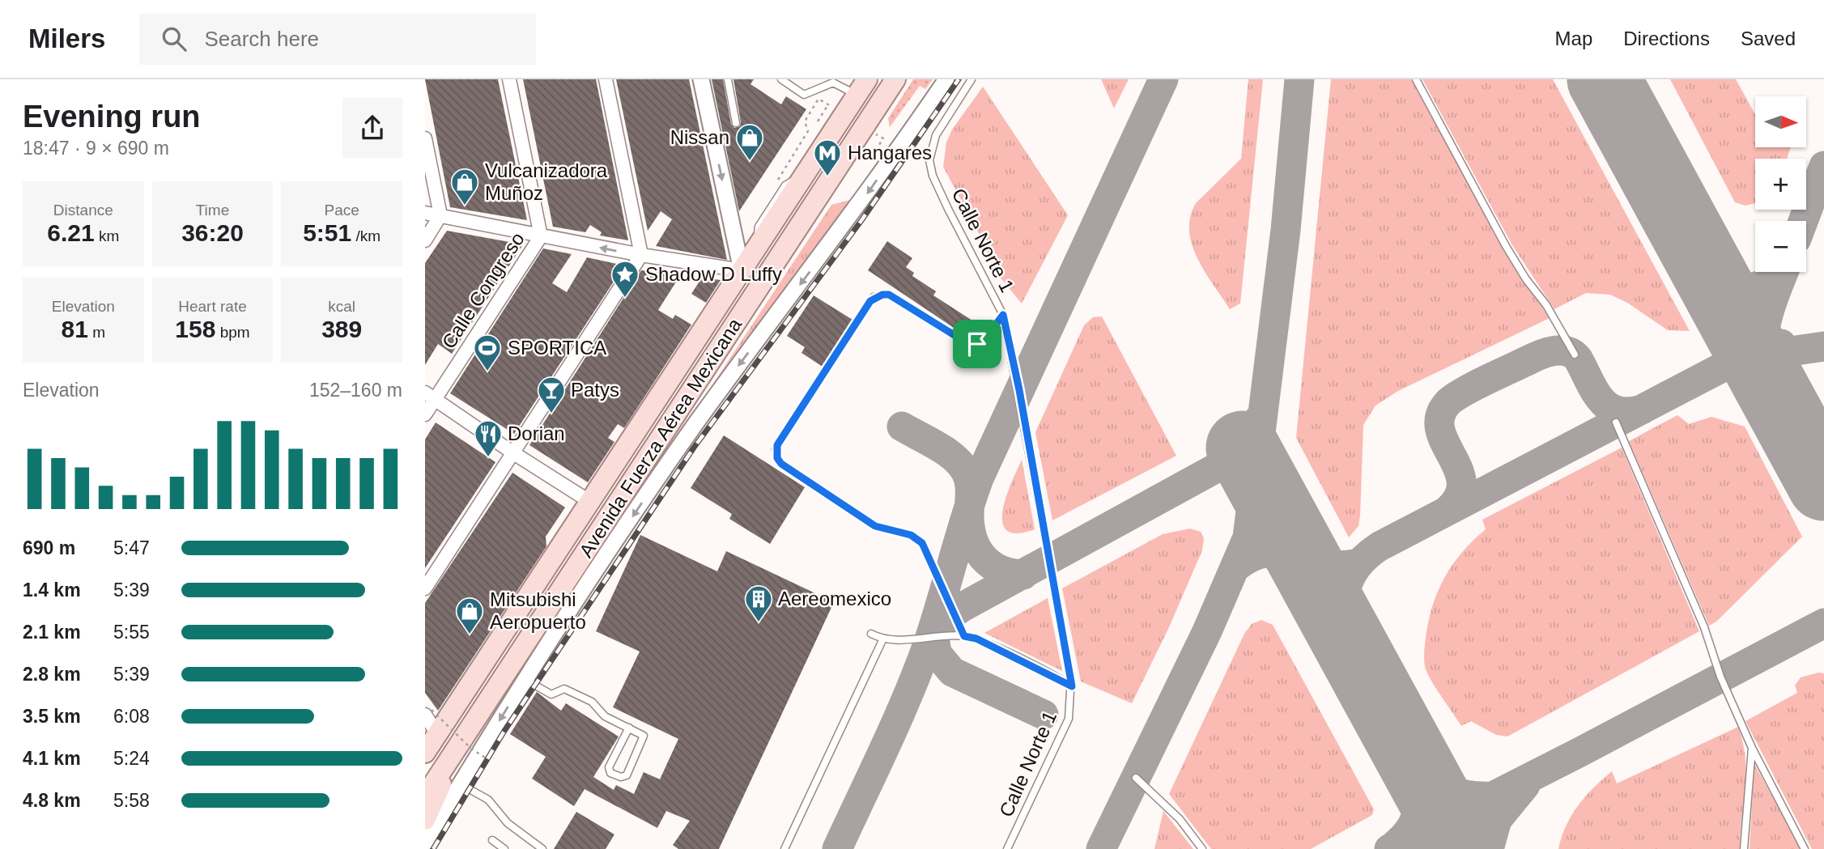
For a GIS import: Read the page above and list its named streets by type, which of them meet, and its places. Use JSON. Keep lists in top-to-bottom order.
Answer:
{
  "streets": {
    "main road": ["Avenida Fuerza Aérea Mexicana"],
    "street": ["Calle Congreso"],
    "lane": ["Calle Norte 1"]
  },
  "places": {
    "shop": ["Nissan", "Vulcanizadora Muñoz", "Mitsubishi Aeropuerto"],
    "metro station": ["Hangares"],
    "place": ["Shadow D Luffy"],
    "sports": ["SPORTICA"],
    "bar": ["Patys"],
    "restaurant": ["Dorian"],
    "building": ["Aereomexico"]
  },
  "north": "right",
  "page": {
    "header": "Milers",
    "search": "Search here",
    "nav": ["Map", "Directions", "Saved"],
    "heading": ["Evening run", "18:47 · 9 × 690 m"],
    "map_buttons": ["+", "−"],
    "stats": [
      ["Distance", "6.21 km"],
      ["Time", "36:20"],
      ["Pace", "5:51 /km"],
      ["Elevation", "81 m"],
      ["Heart rate", "158 bpm"],
      ["kcal", "389"]
    ],
    "chart": ["Elevation", "152–160 m"],
    "list": [
      {
        "name": "690 m",
        "note": "5:47"
      },
      {
        "name": "1.4 km",
        "note": "5:39"
      },
      {
        "name": "2.1 km",
        "note": "5:55"
      },
      {
        "name": "2.8 km",
        "note": "5:39"
      },
      {
        "name": "3.5 km",
        "note": "6:08"
      },
      {
        "name": "4.1 km",
        "note": "5:24"
      },
      {
        "name": "4.8 km",
        "note": "5:58"
      }
    ]
  }
}
